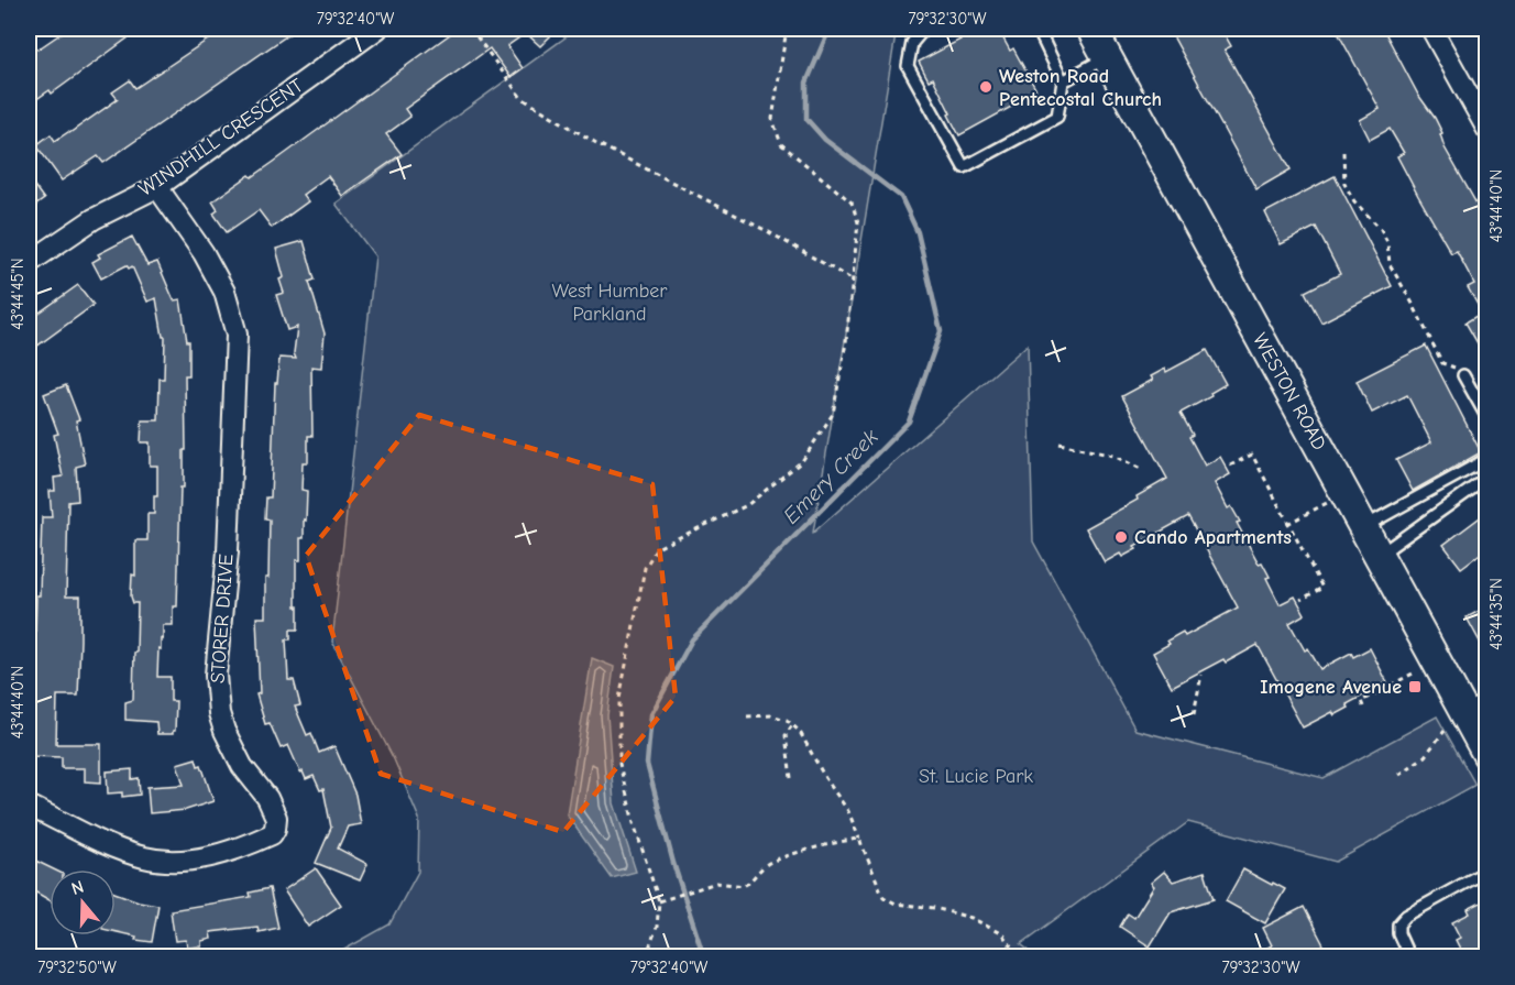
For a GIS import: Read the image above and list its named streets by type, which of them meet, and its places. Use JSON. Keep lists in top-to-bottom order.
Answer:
{
  "streets": {
    "main road": ["WESTON ROAD"],
    "street": ["WINDHILL CRESCENT", "STORER DRIVE"]
  },
  "crossings": [
    ["WINDHILL CRESCENT", "STORER DRIVE"]
  ],
  "water": ["Emery Creek"],
  "parks": ["West Humber Parkland", "St. Lucie Park"],
  "places": {
    "other": ["Weston Road Pentecostal Church", "Cando Apartments"],
    "transit": ["Imogene Avenue"]
  },
  "north": "top",
  "coordinates": [
    "79°32'40\"W",
    "79°32'30\"W",
    "43°44'40\"N",
    "43°44'45\"N",
    "43°44'35\"N",
    "79°32'50\"W"
  ]
}
